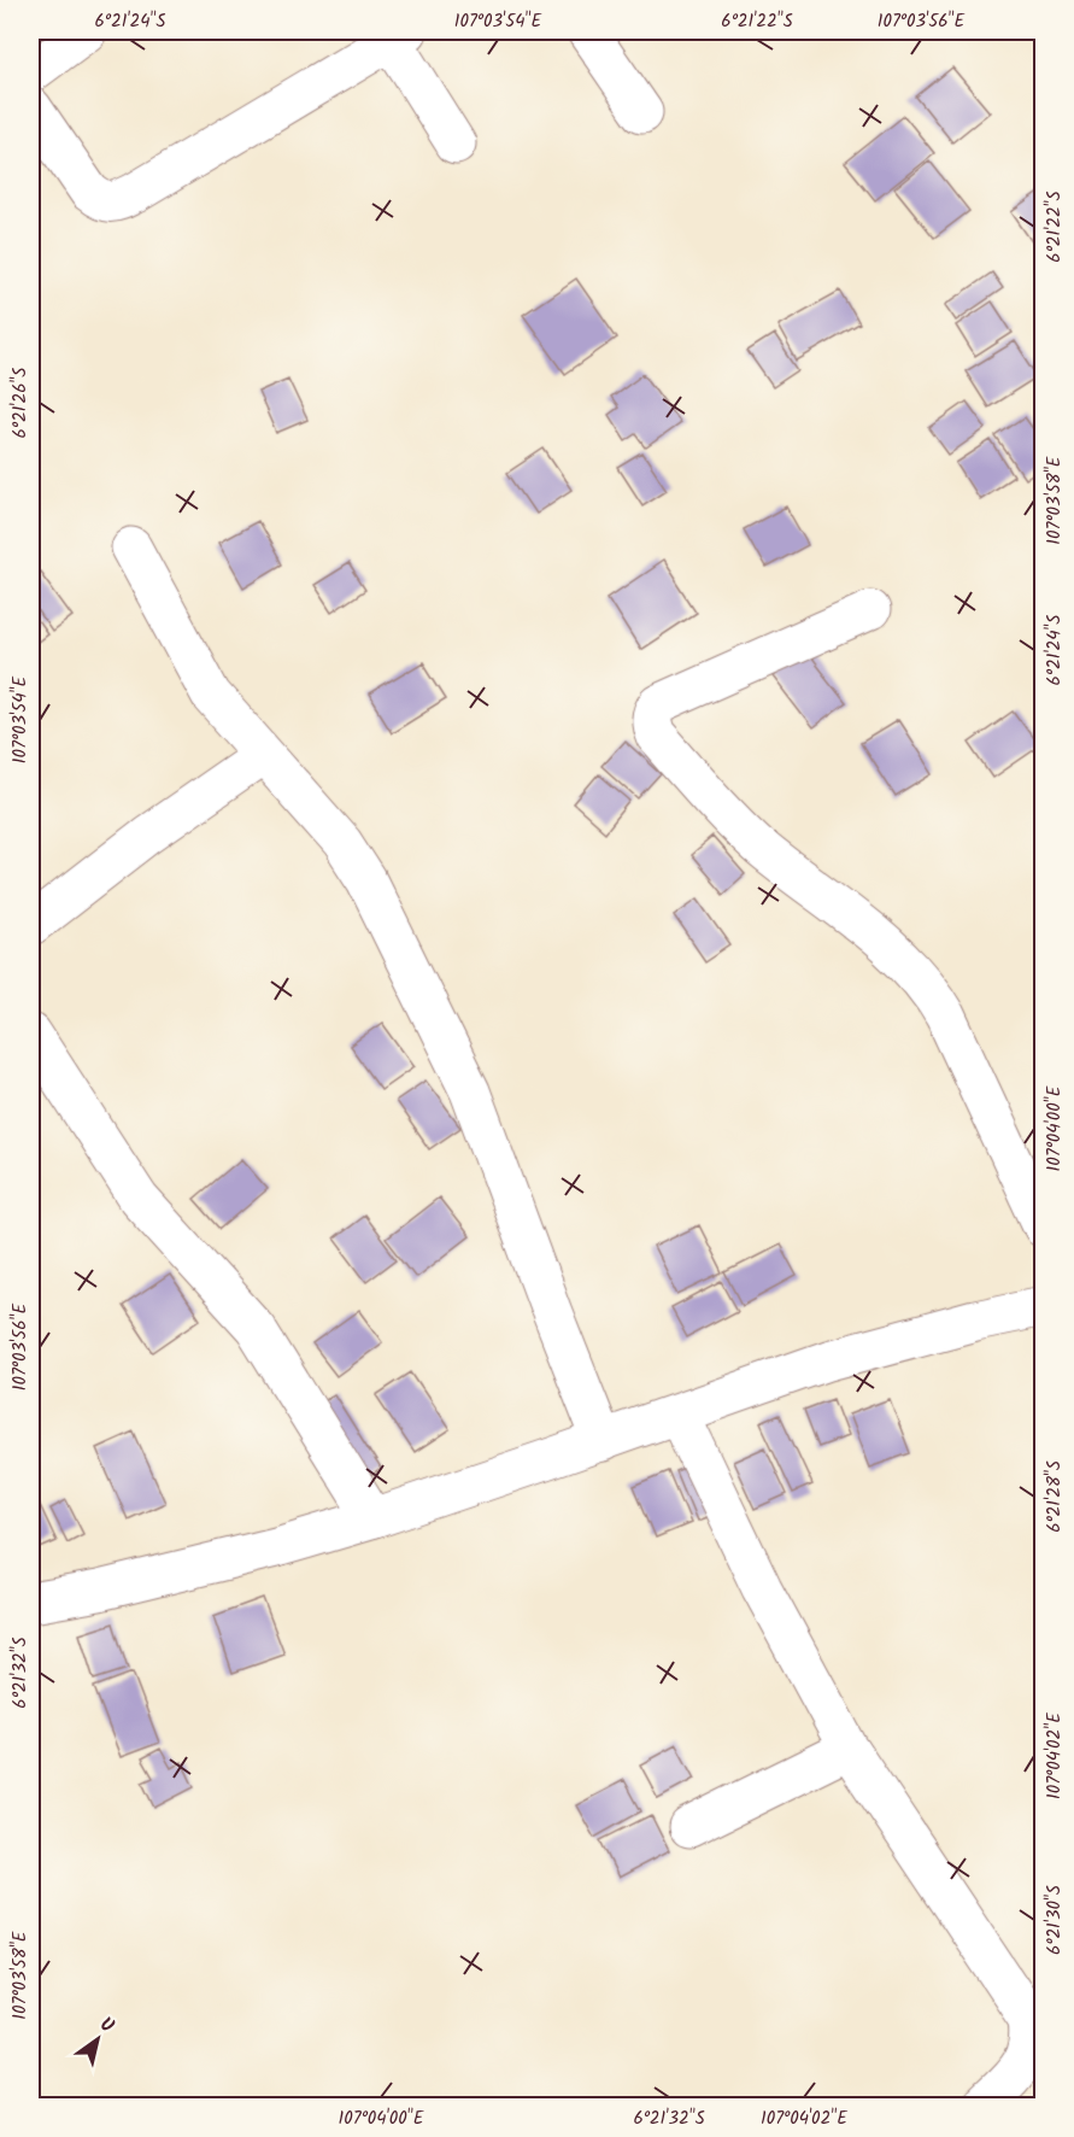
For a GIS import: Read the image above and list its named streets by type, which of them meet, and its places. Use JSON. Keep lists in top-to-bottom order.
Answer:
{
  "north": "top right",
  "coordinates": [
    "6°21'24\"S",
    "107°03'54\"E",
    "6°21'22\"S",
    "107°03'56\"E",
    "6°21'26\"S",
    "107°03'58\"E",
    "107°04'00\"E",
    "6°21'28\"S",
    "6°21'32\"S",
    "107°04'02\"E",
    "6°21'30\"S"
  ]
}
